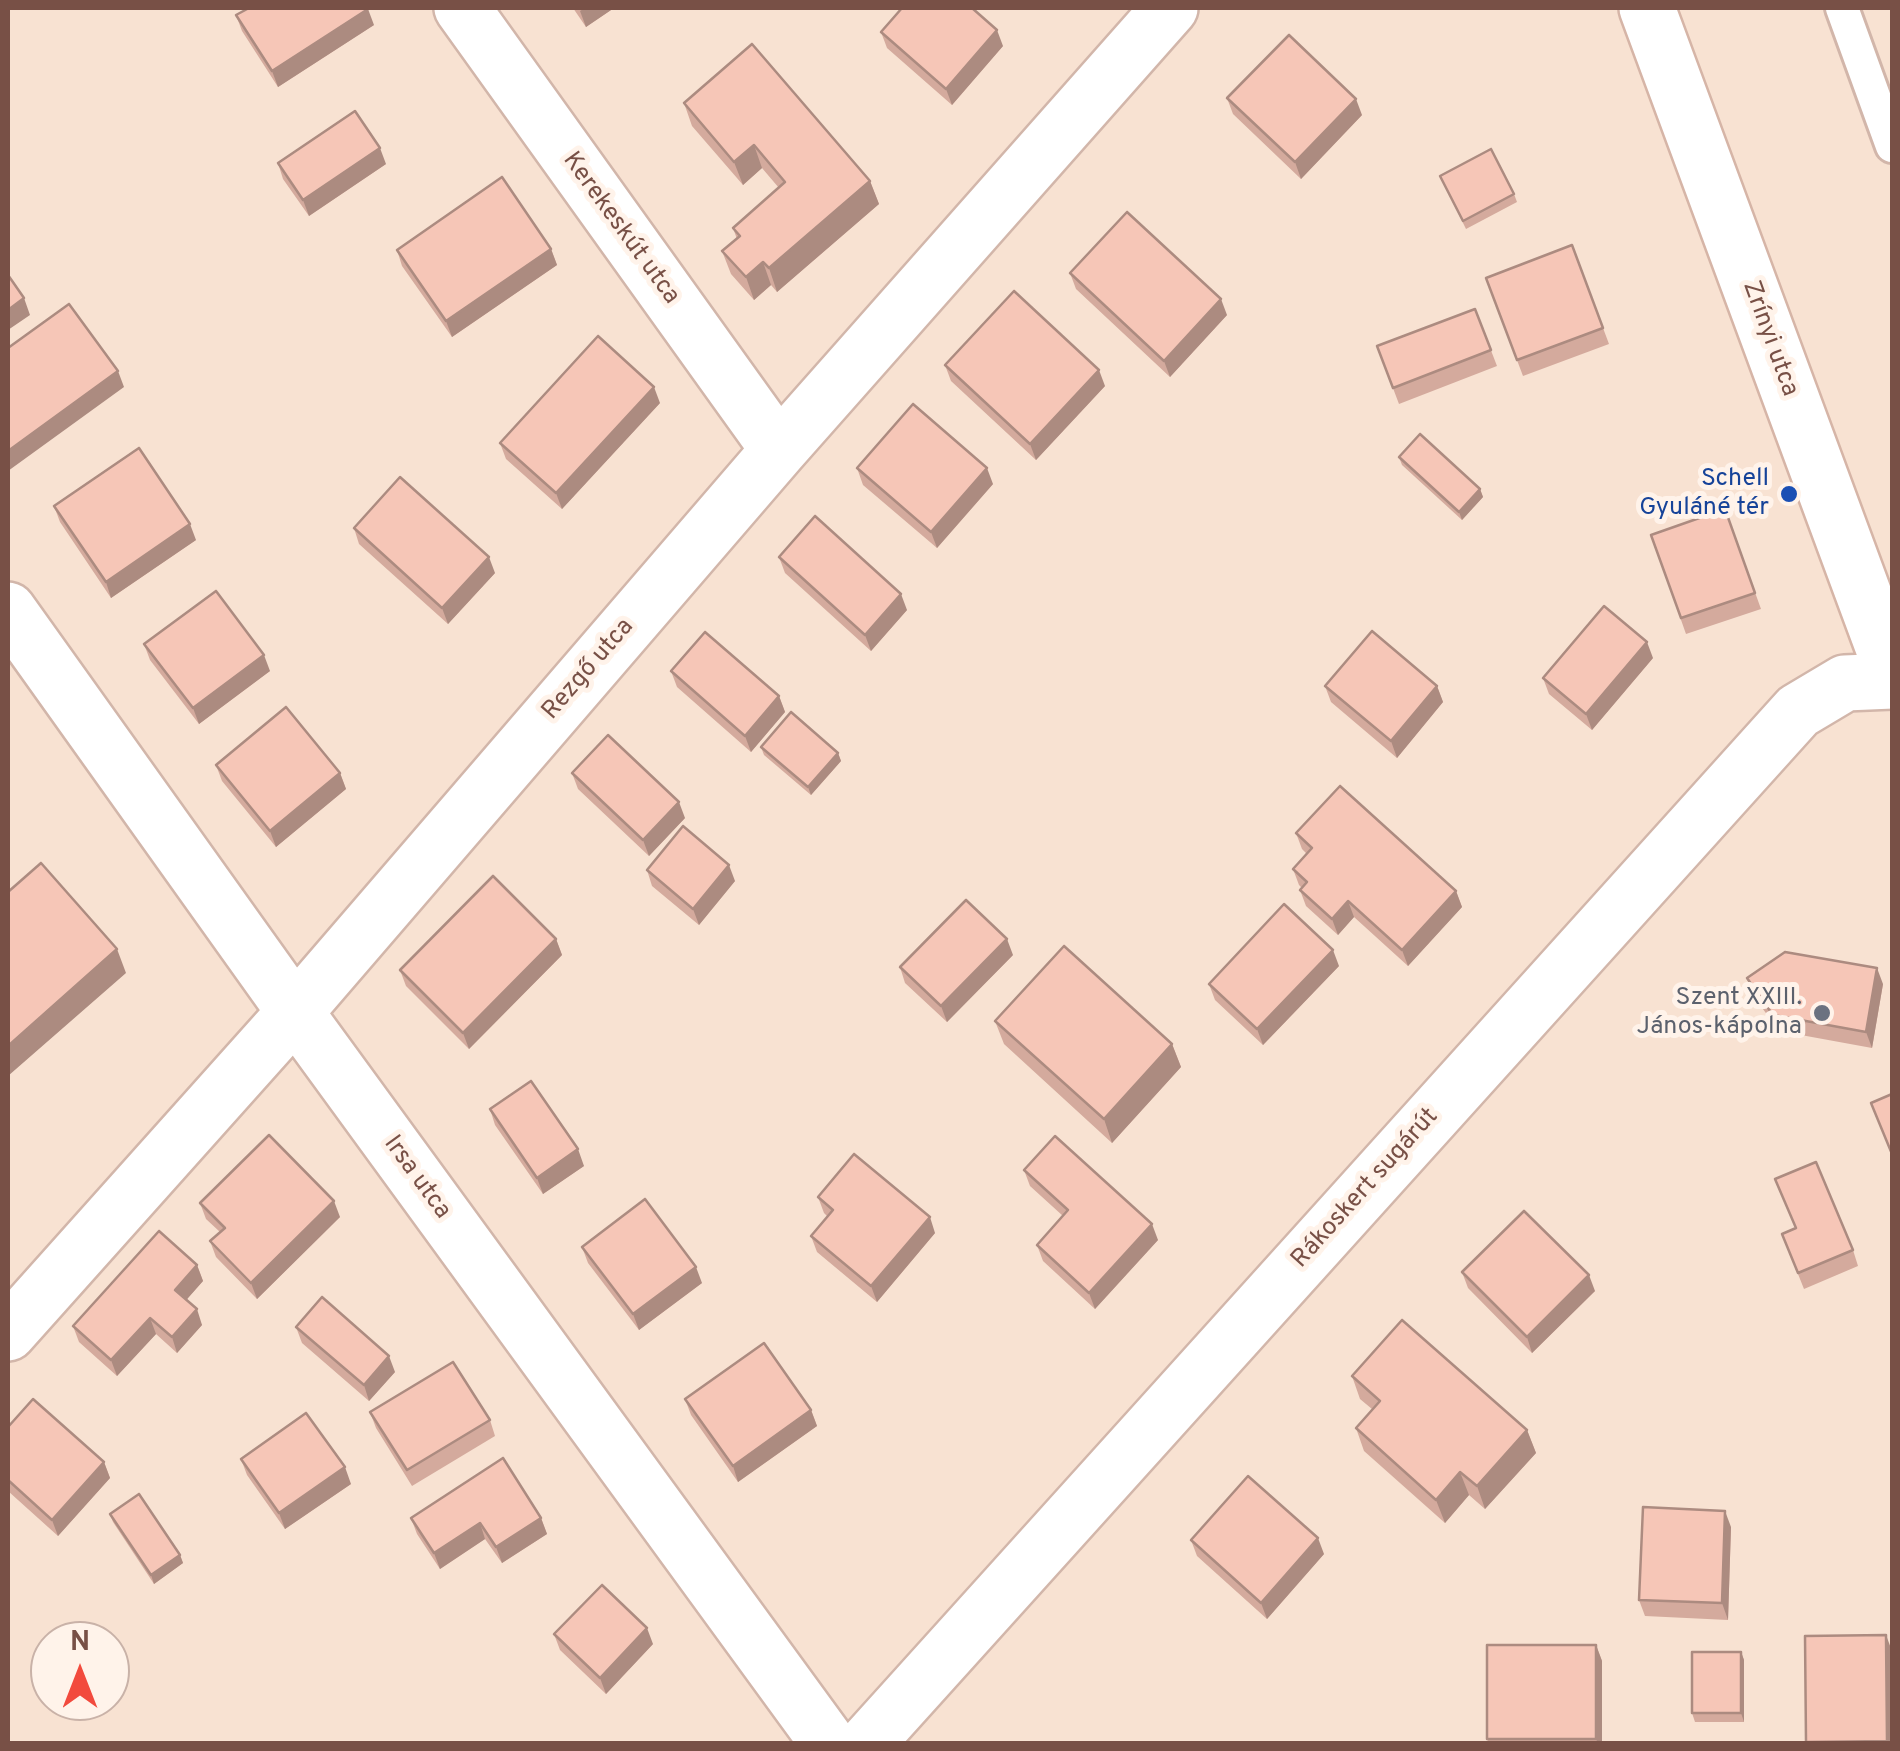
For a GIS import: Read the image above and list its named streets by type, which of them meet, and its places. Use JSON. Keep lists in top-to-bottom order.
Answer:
{
  "streets": {
    "street": [
      "Kerekeskút utca",
      "Zrínyi utca",
      "Rezgő utca",
      "Irsa utca",
      "Rákoskert sugárút"
    ]
  },
  "crossings": [
    ["Kerekeskút utca", "Rezgő utca"],
    ["Rezgő utca", "Irsa utca"]
  ],
  "places": ["Schell Gyuláné tér", "Szent XXIII. János-kápolna"],
  "north": "top"
}
